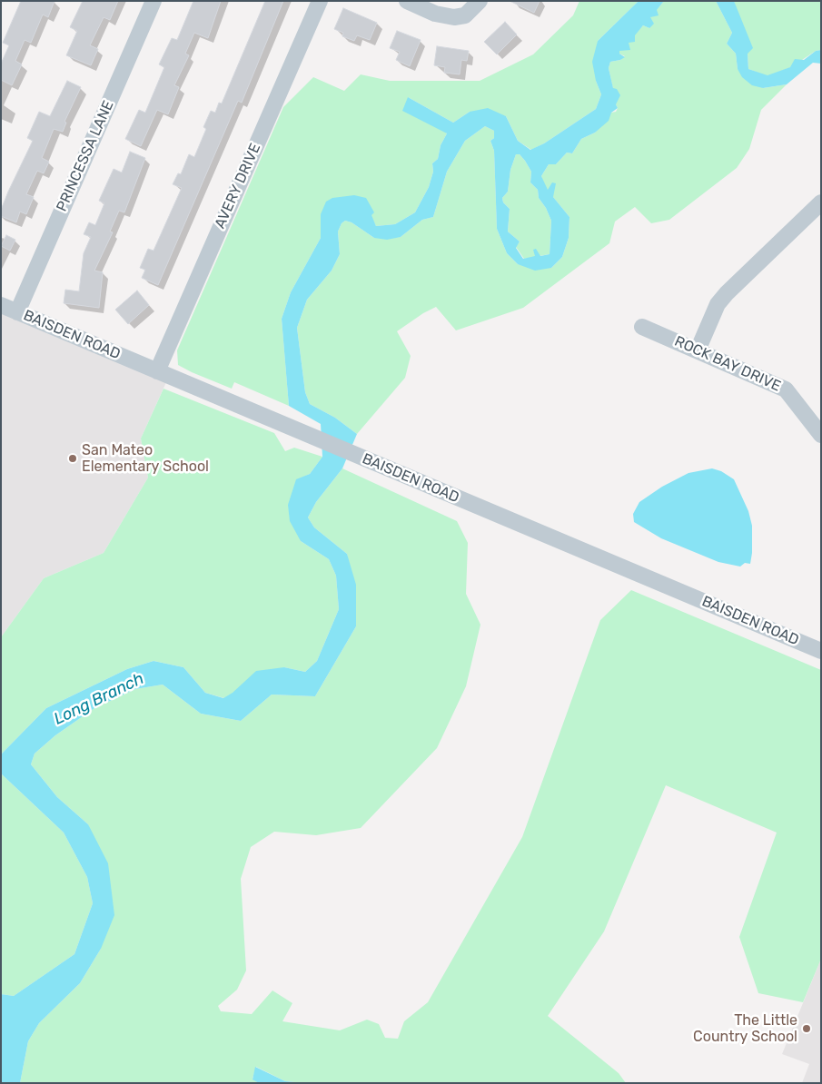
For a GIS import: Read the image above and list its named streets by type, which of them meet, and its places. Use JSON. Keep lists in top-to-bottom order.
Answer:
{
  "streets": {
    "street": [
      "PRINCESSA LANE",
      "AVERY DRIVE",
      "BAISDEN ROAD",
      "ROCK BAY DRIVE"
    ]
  },
  "crossings": [
    ["PRINCESSA LANE", "BAISDEN ROAD"],
    ["AVERY DRIVE", "BAISDEN ROAD"]
  ],
  "water": ["Long Branch"],
  "places": ["San Mateo Elementary School", "The Little Country School"]
}
